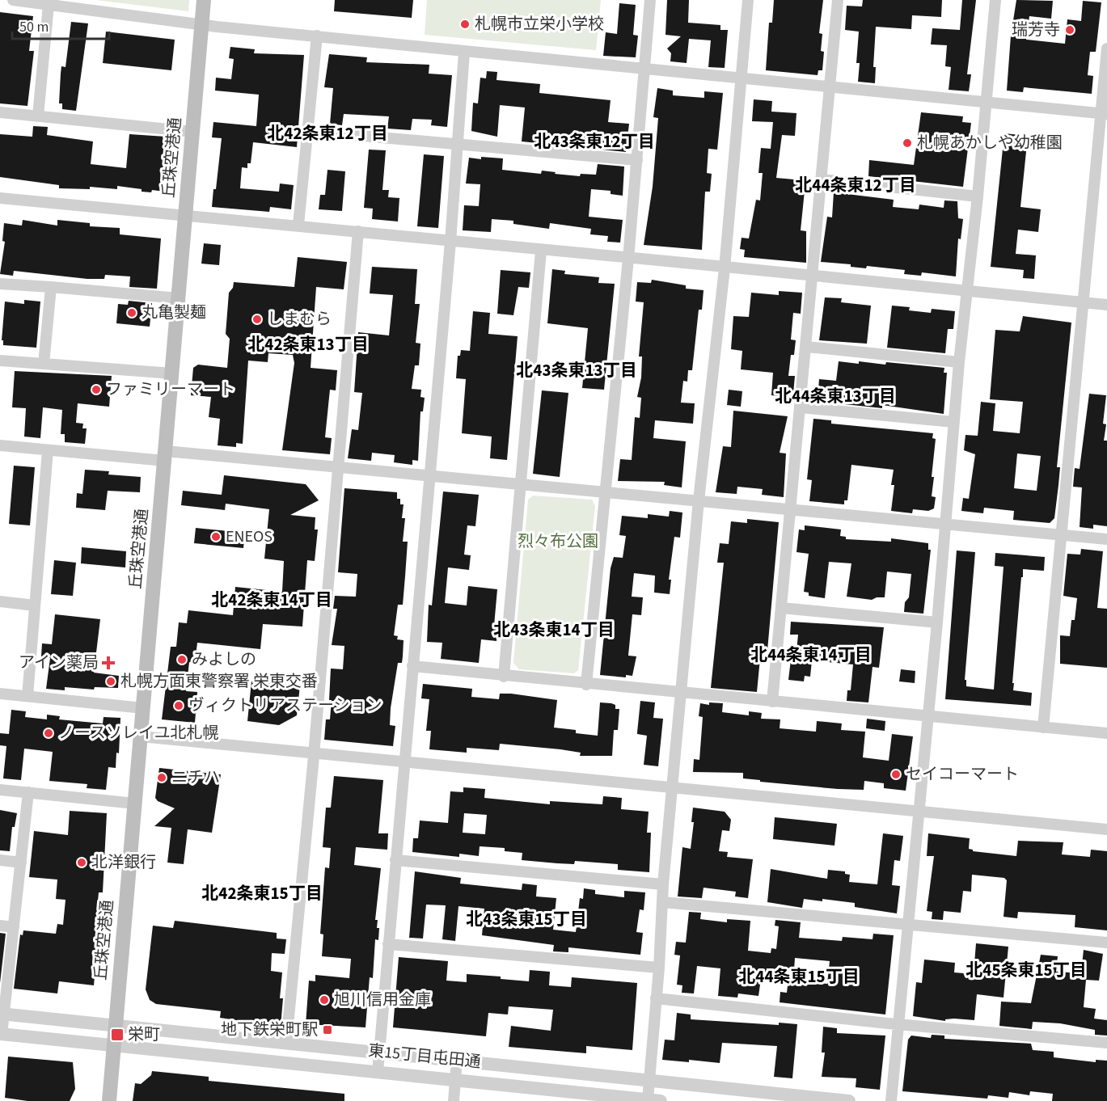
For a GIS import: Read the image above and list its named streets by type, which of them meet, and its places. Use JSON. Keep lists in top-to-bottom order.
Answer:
{
  "streets": {
    "main road": ["丘珠空港通"],
    "street": ["東15丁目屯田通"]
  },
  "crossings": [
    ["丘珠空港通", "東15丁目屯田通"]
  ],
  "districts": [
    "北42条東12丁目",
    "北43条東12丁目",
    "北44条東12丁目",
    "北42条東13丁目",
    "北43条東13丁目",
    "北44条東13丁目",
    "北42条東14丁目",
    "北43条東14丁目",
    "北44条東14丁目",
    "北42条東15丁目",
    "北43条東15丁目",
    "北45条東15丁目",
    "北44条東15丁目"
  ],
  "parks": ["烈々布公園"],
  "places": {
    "other": [
      "札幌市立栄小学校",
      "瑞芳寺",
      "札幌あかしや幼稚園",
      "丸亀製麺",
      "しまむら",
      "ファミリーマート",
      "ENEOS",
      "みよしの",
      "札幌方面東警察署 栄東交番",
      "ヴィクトリアステーション",
      "ノースソレイユ北札幌",
      "セイコーマート",
      "ニチハ",
      "北洋銀行",
      "旭川信用金庫"
    ],
    "health": ["アイン薬局"],
    "transit": ["地下鉄栄町駅", "栄町"]
  },
  "scale_bar": "50 m"
}
